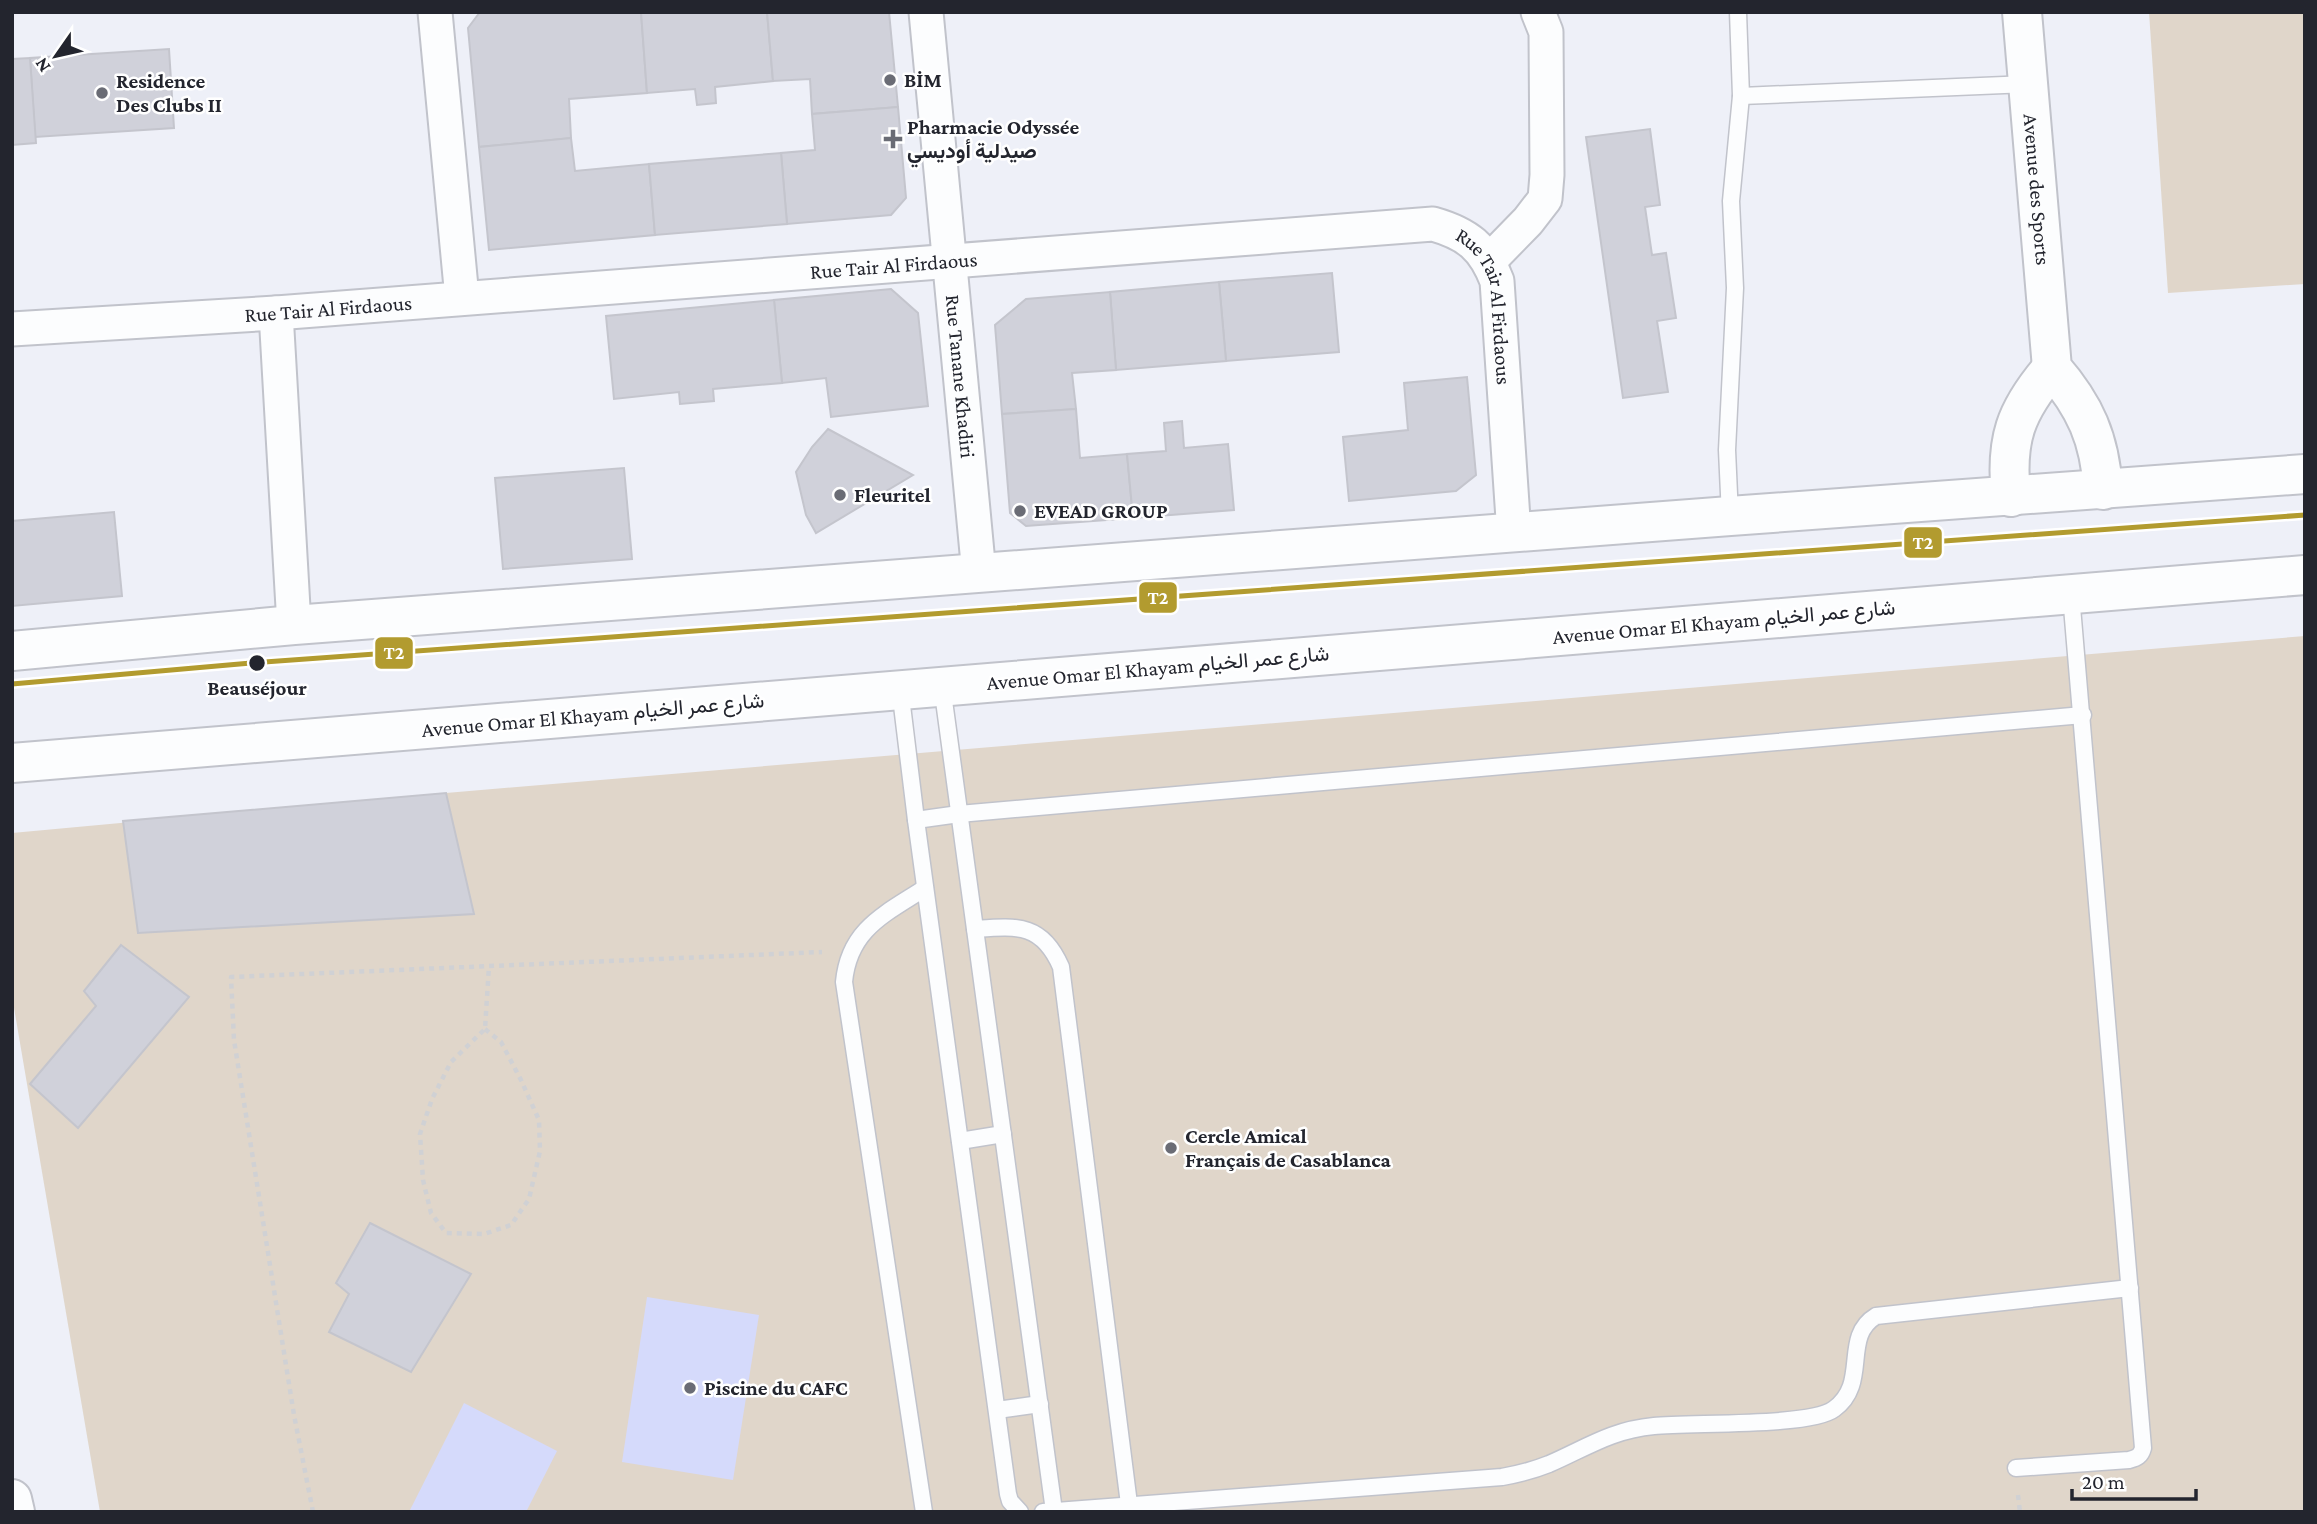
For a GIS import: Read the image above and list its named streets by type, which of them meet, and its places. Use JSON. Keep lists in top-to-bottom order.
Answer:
{
  "streets": {
    "street": [
      "Avenue des Sports",
      "Rue Tair Al Firdaous",
      "Rue Tanane Khadiri",
      "Avenue Omar El Khayam شارع عمر الخيام"
    ]
  },
  "crossings": [
    ["Rue Tair Al Firdaous", "Rue Tanane Khadiri"]
  ],
  "places": {
    "other": [
      "BİM",
      "Residence Des Clubs II",
      "Fleuritel",
      "EVEAD GROUP",
      "Beauséjour",
      "Cercle Amical Français de Casablanca",
      "Piscine du CAFC"
    ],
    "health": ["Pharmacie Odyssée صيدلية أوديسي"]
  },
  "lines": ["transit line T2"],
  "scale_bar": "20 m",
  "north": "bottom left"
}
